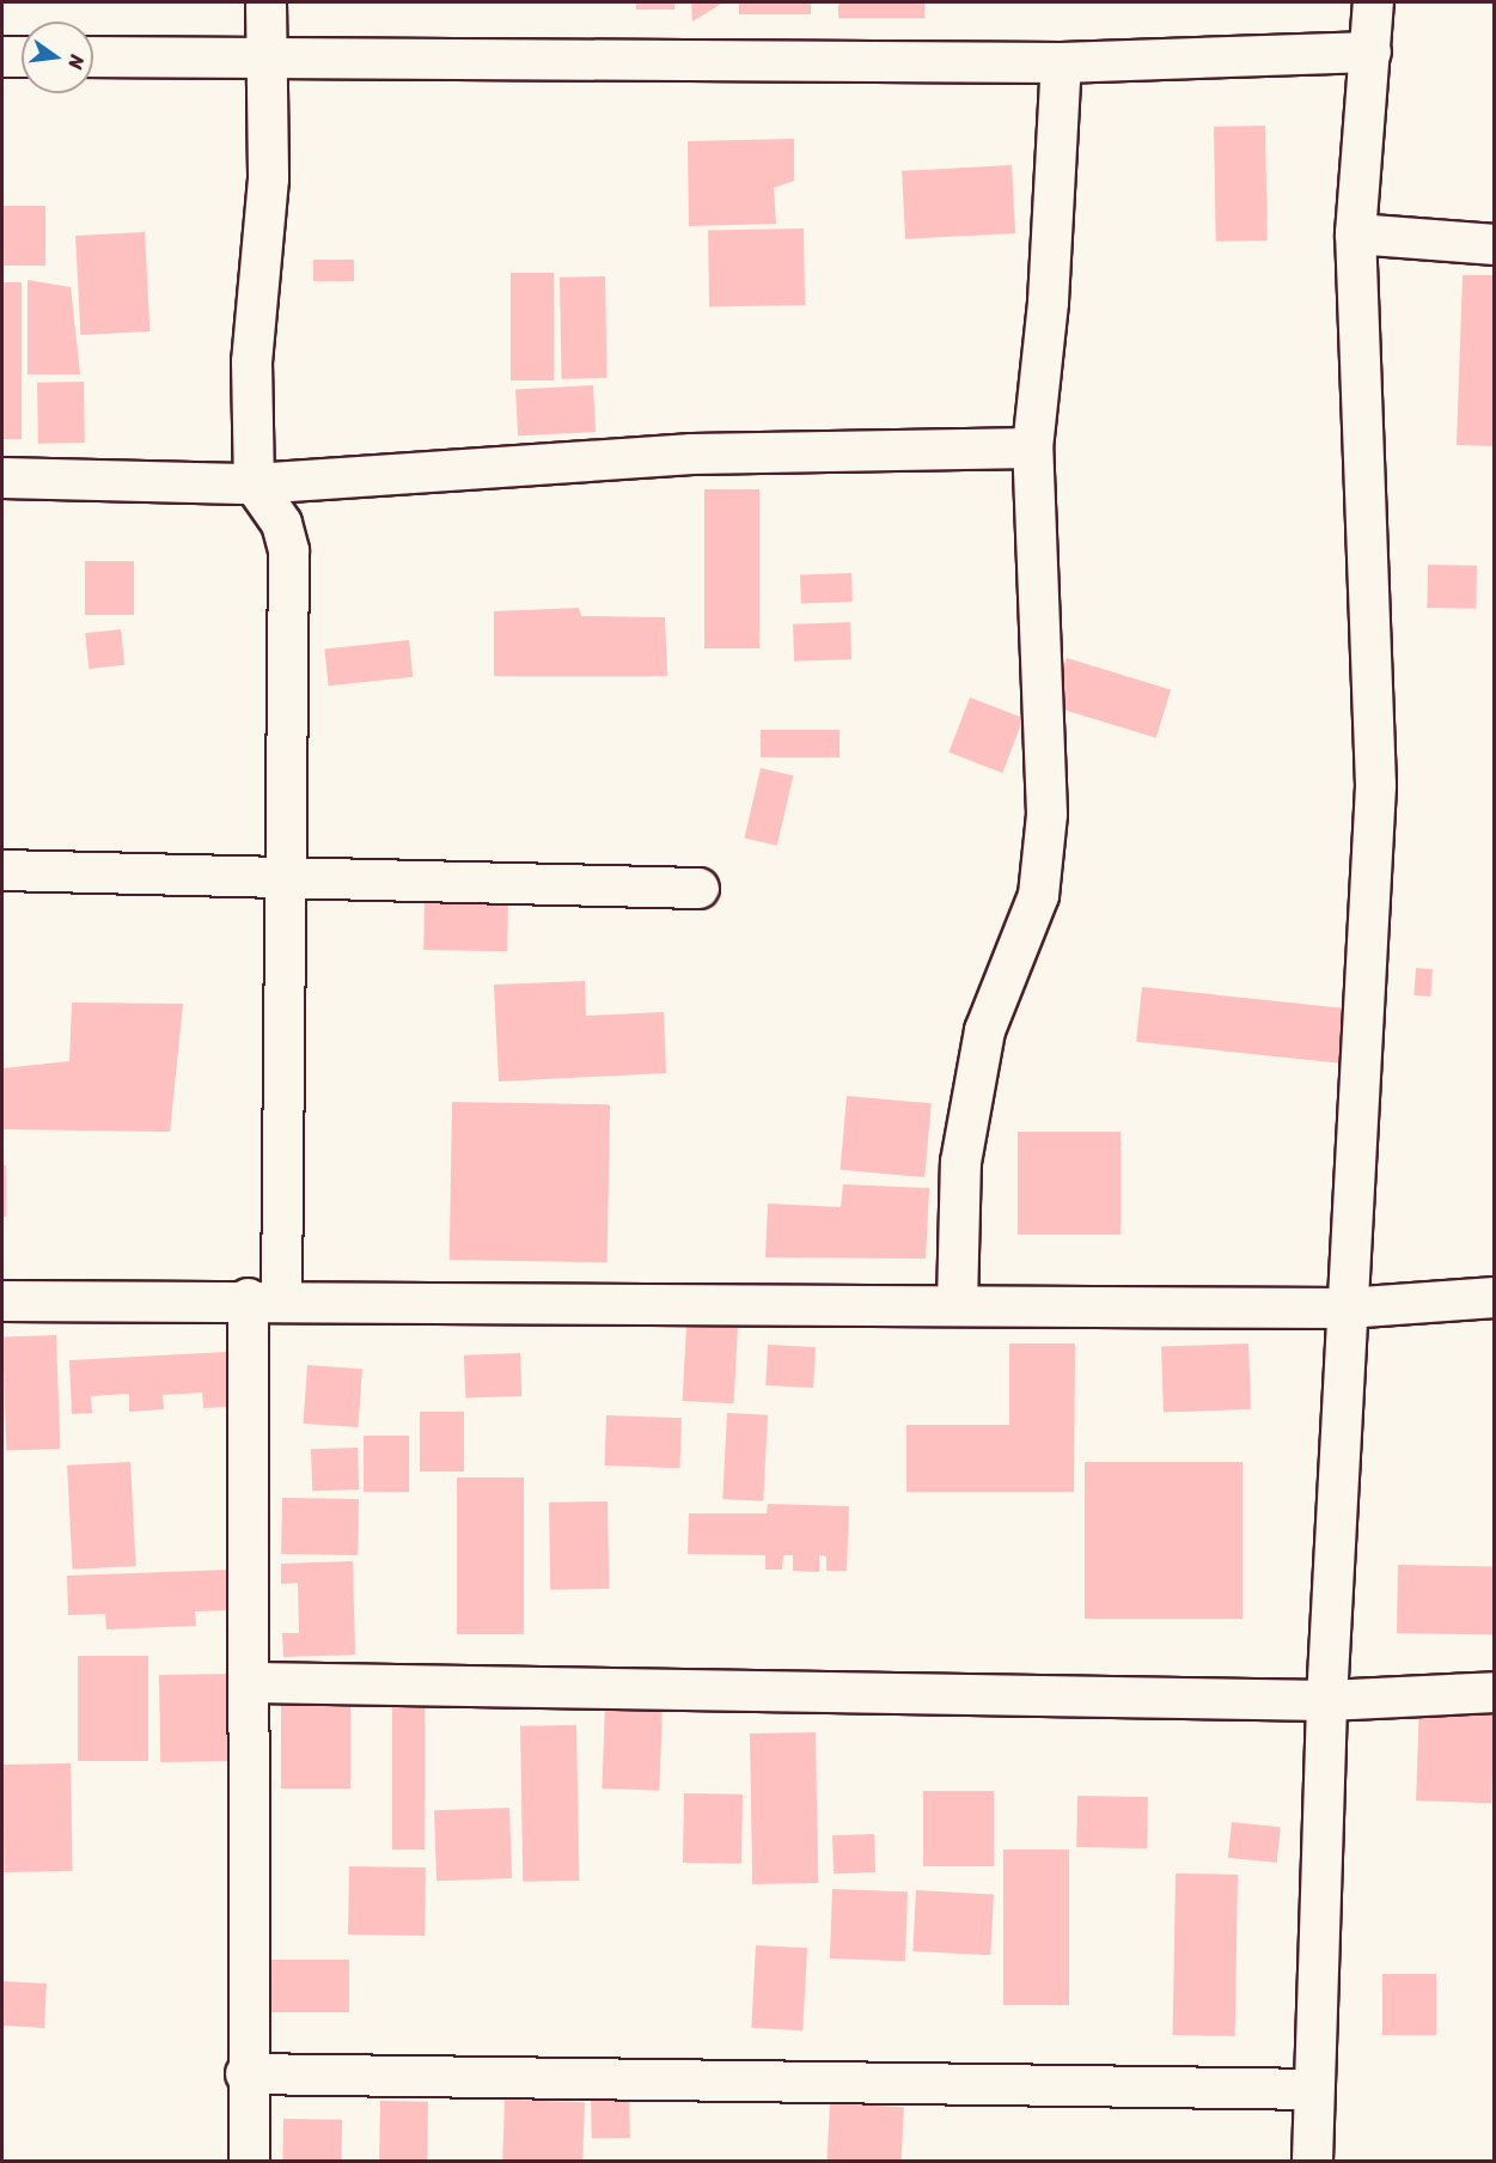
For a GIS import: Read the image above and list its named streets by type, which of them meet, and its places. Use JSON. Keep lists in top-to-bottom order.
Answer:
{
  "north": "right"
}
